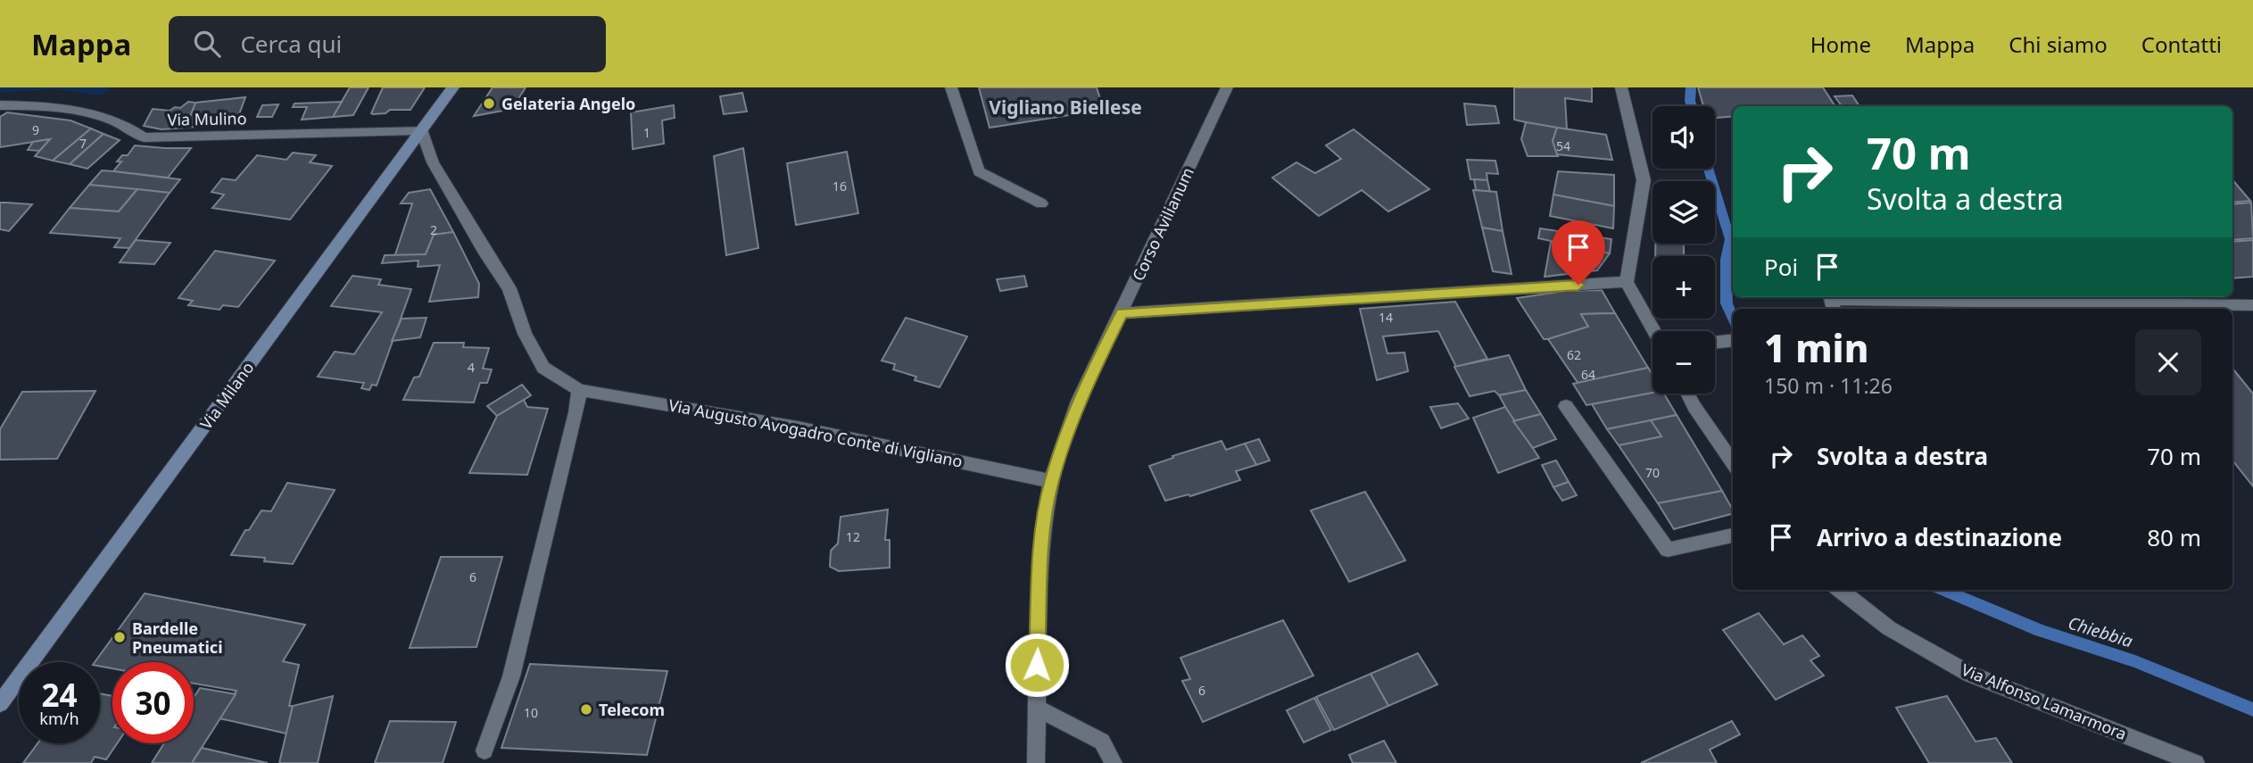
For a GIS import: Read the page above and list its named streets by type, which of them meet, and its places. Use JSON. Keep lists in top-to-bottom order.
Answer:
{
  "streets": {
    "main road": ["Via Milano"],
    "street": [
      "Via Mulino",
      "Corso Avilianum",
      "Via Augusto Avogadro Conte di Vigliano",
      "Via Alfonso Lamarmora"
    ]
  },
  "crossings": [
    ["Via Mulino", "Via Milano"],
    ["Via Mulino", "Via Augusto Avogadro Conte di Vigliano"],
    ["Corso Avilianum", "Via Augusto Avogadro Conte di Vigliano"],
    ["Via Milano", "Via Augusto Avogadro Conte di Vigliano"]
  ],
  "districts": ["Vigliano Biellese"],
  "water": ["Chiebbia"],
  "places": ["Gelateria Angelo", "Bardelle Pneumatici", "Telecom"],
  "house_numbers": [
    "9",
    "1",
    "7",
    "54",
    "16",
    "2",
    "14",
    "62",
    "4",
    "64",
    "70",
    "12",
    "6",
    "6",
    "10"
  ],
  "page": {
    "header": "Mappa",
    "search": "Cerca qui",
    "nav": [
      "Home",
      "Mappa",
      "Chi siamo",
      "Contatti"
    ],
    "map_buttons": ["+", "−"],
    "turn": ["70 m", "Svolta a destra"],
    "then": "Poi",
    "heading": ["1 min", "150 m · 11:26"],
    "list": [
      {
        "name": "Svolta a destra",
        "value": "70 m"
      },
      {
        "name": "Arrivo a destinazione",
        "value": "80 m"
      }
    ],
    "speed": "24 km/h",
    "limit": "30"
  }
}
